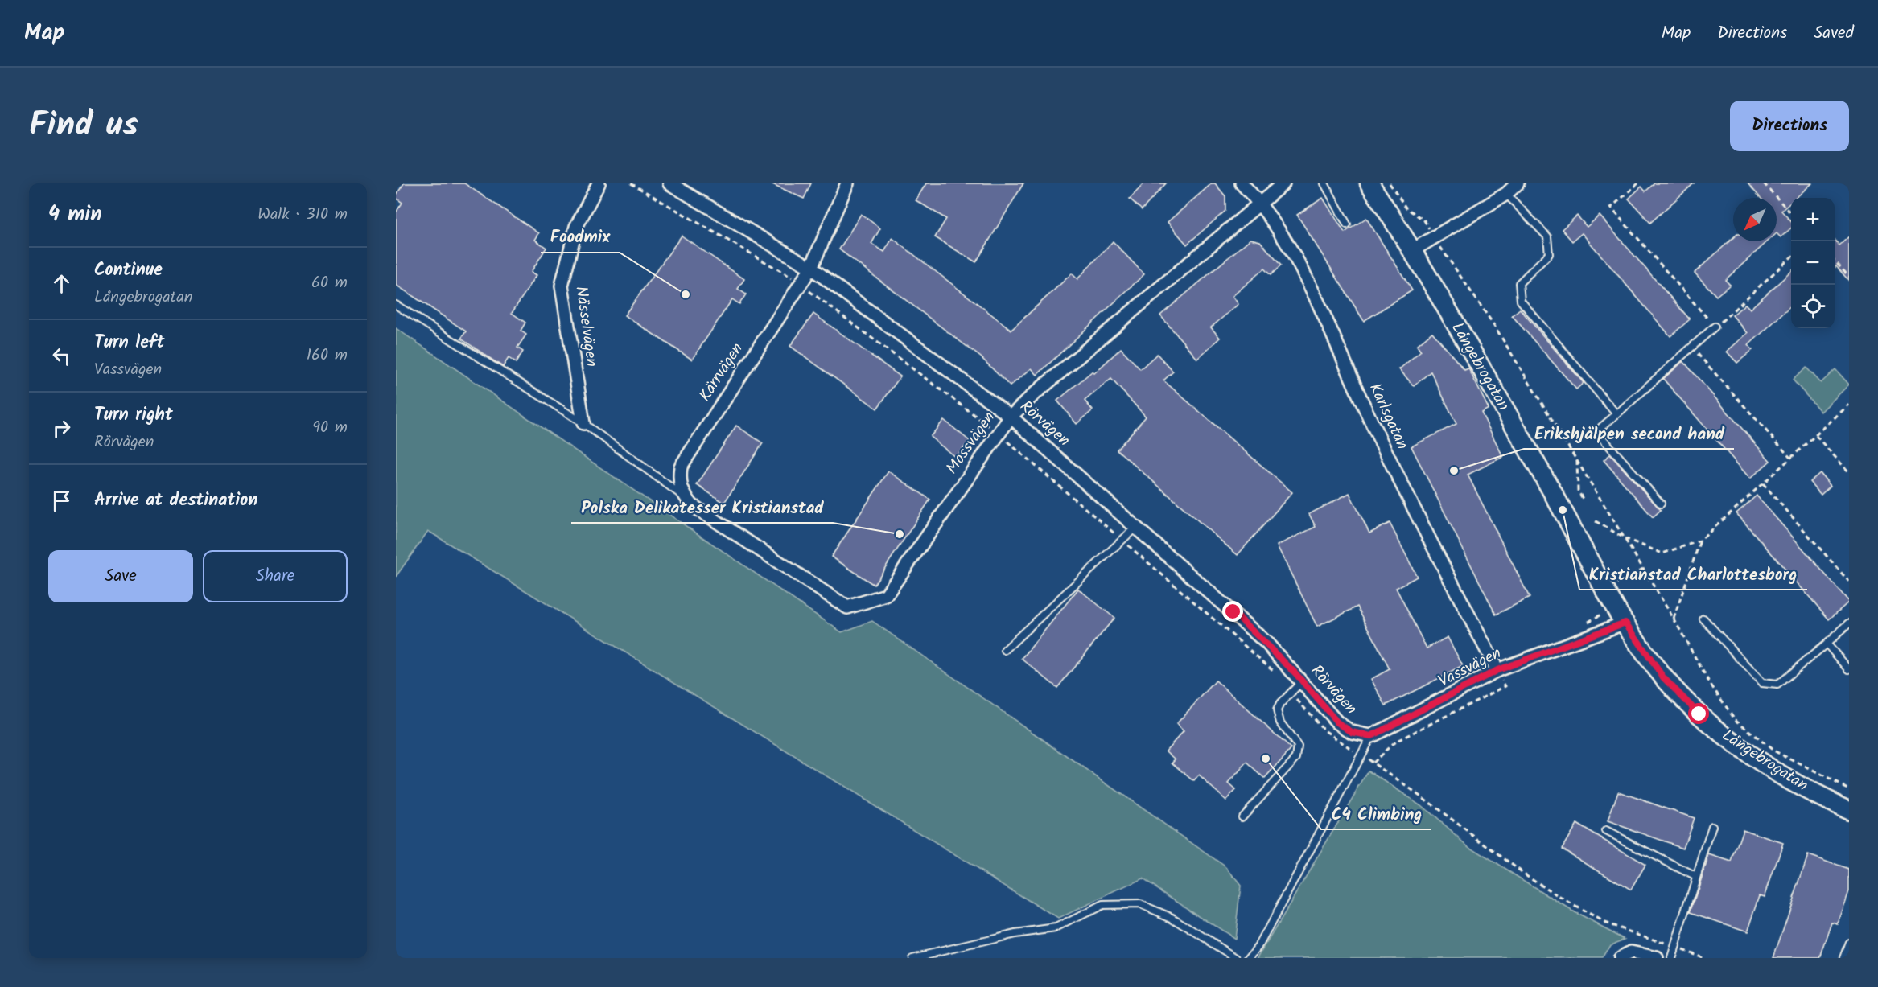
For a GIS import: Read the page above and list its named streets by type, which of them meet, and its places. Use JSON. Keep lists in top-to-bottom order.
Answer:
{
  "streets": {
    "main road": ["Långebrogatan"],
    "street": [
      "Nässelvägen",
      "Kärrvägen",
      "Karlsgatan",
      "Rörvägen",
      "Mossvägen",
      "Vassvägen"
    ]
  },
  "crossings": [
    ["Långebrogatan", "Vassvägen"],
    ["Kärrvägen", "Rörvägen"],
    ["Kärrvägen", "Mossvägen"],
    ["Karlsgatan", "Mossvägen"],
    ["Karlsgatan", "Vassvägen"],
    ["Rörvägen", "Mossvägen"],
    ["Rörvägen", "Vassvägen"]
  ],
  "places": [
    "Foodmix",
    "Erikshjälpen second hand",
    "Kristianstad Charlottesborg",
    "Polska Delikatesser Kristianstad",
    "C4 Climbing"
  ],
  "north": "bottom left",
  "page": {
    "header": "Map",
    "nav": ["Map", "Directions", "Saved"],
    "title": "Find us",
    "buttons": [
      "Directions",
      ["Save", "Share"]
    ],
    "heading": ["4 min", "Walk · 310 m"],
    "map_buttons": ["+", "−"],
    "list": [
      ["Continue", "Långebrogatan", "60 m"],
      ["Turn left", "Vassvägen", "160 m"],
      ["Turn right", "Rörvägen", "90 m"],
      "Arrive at destination"
    ]
  }
}
